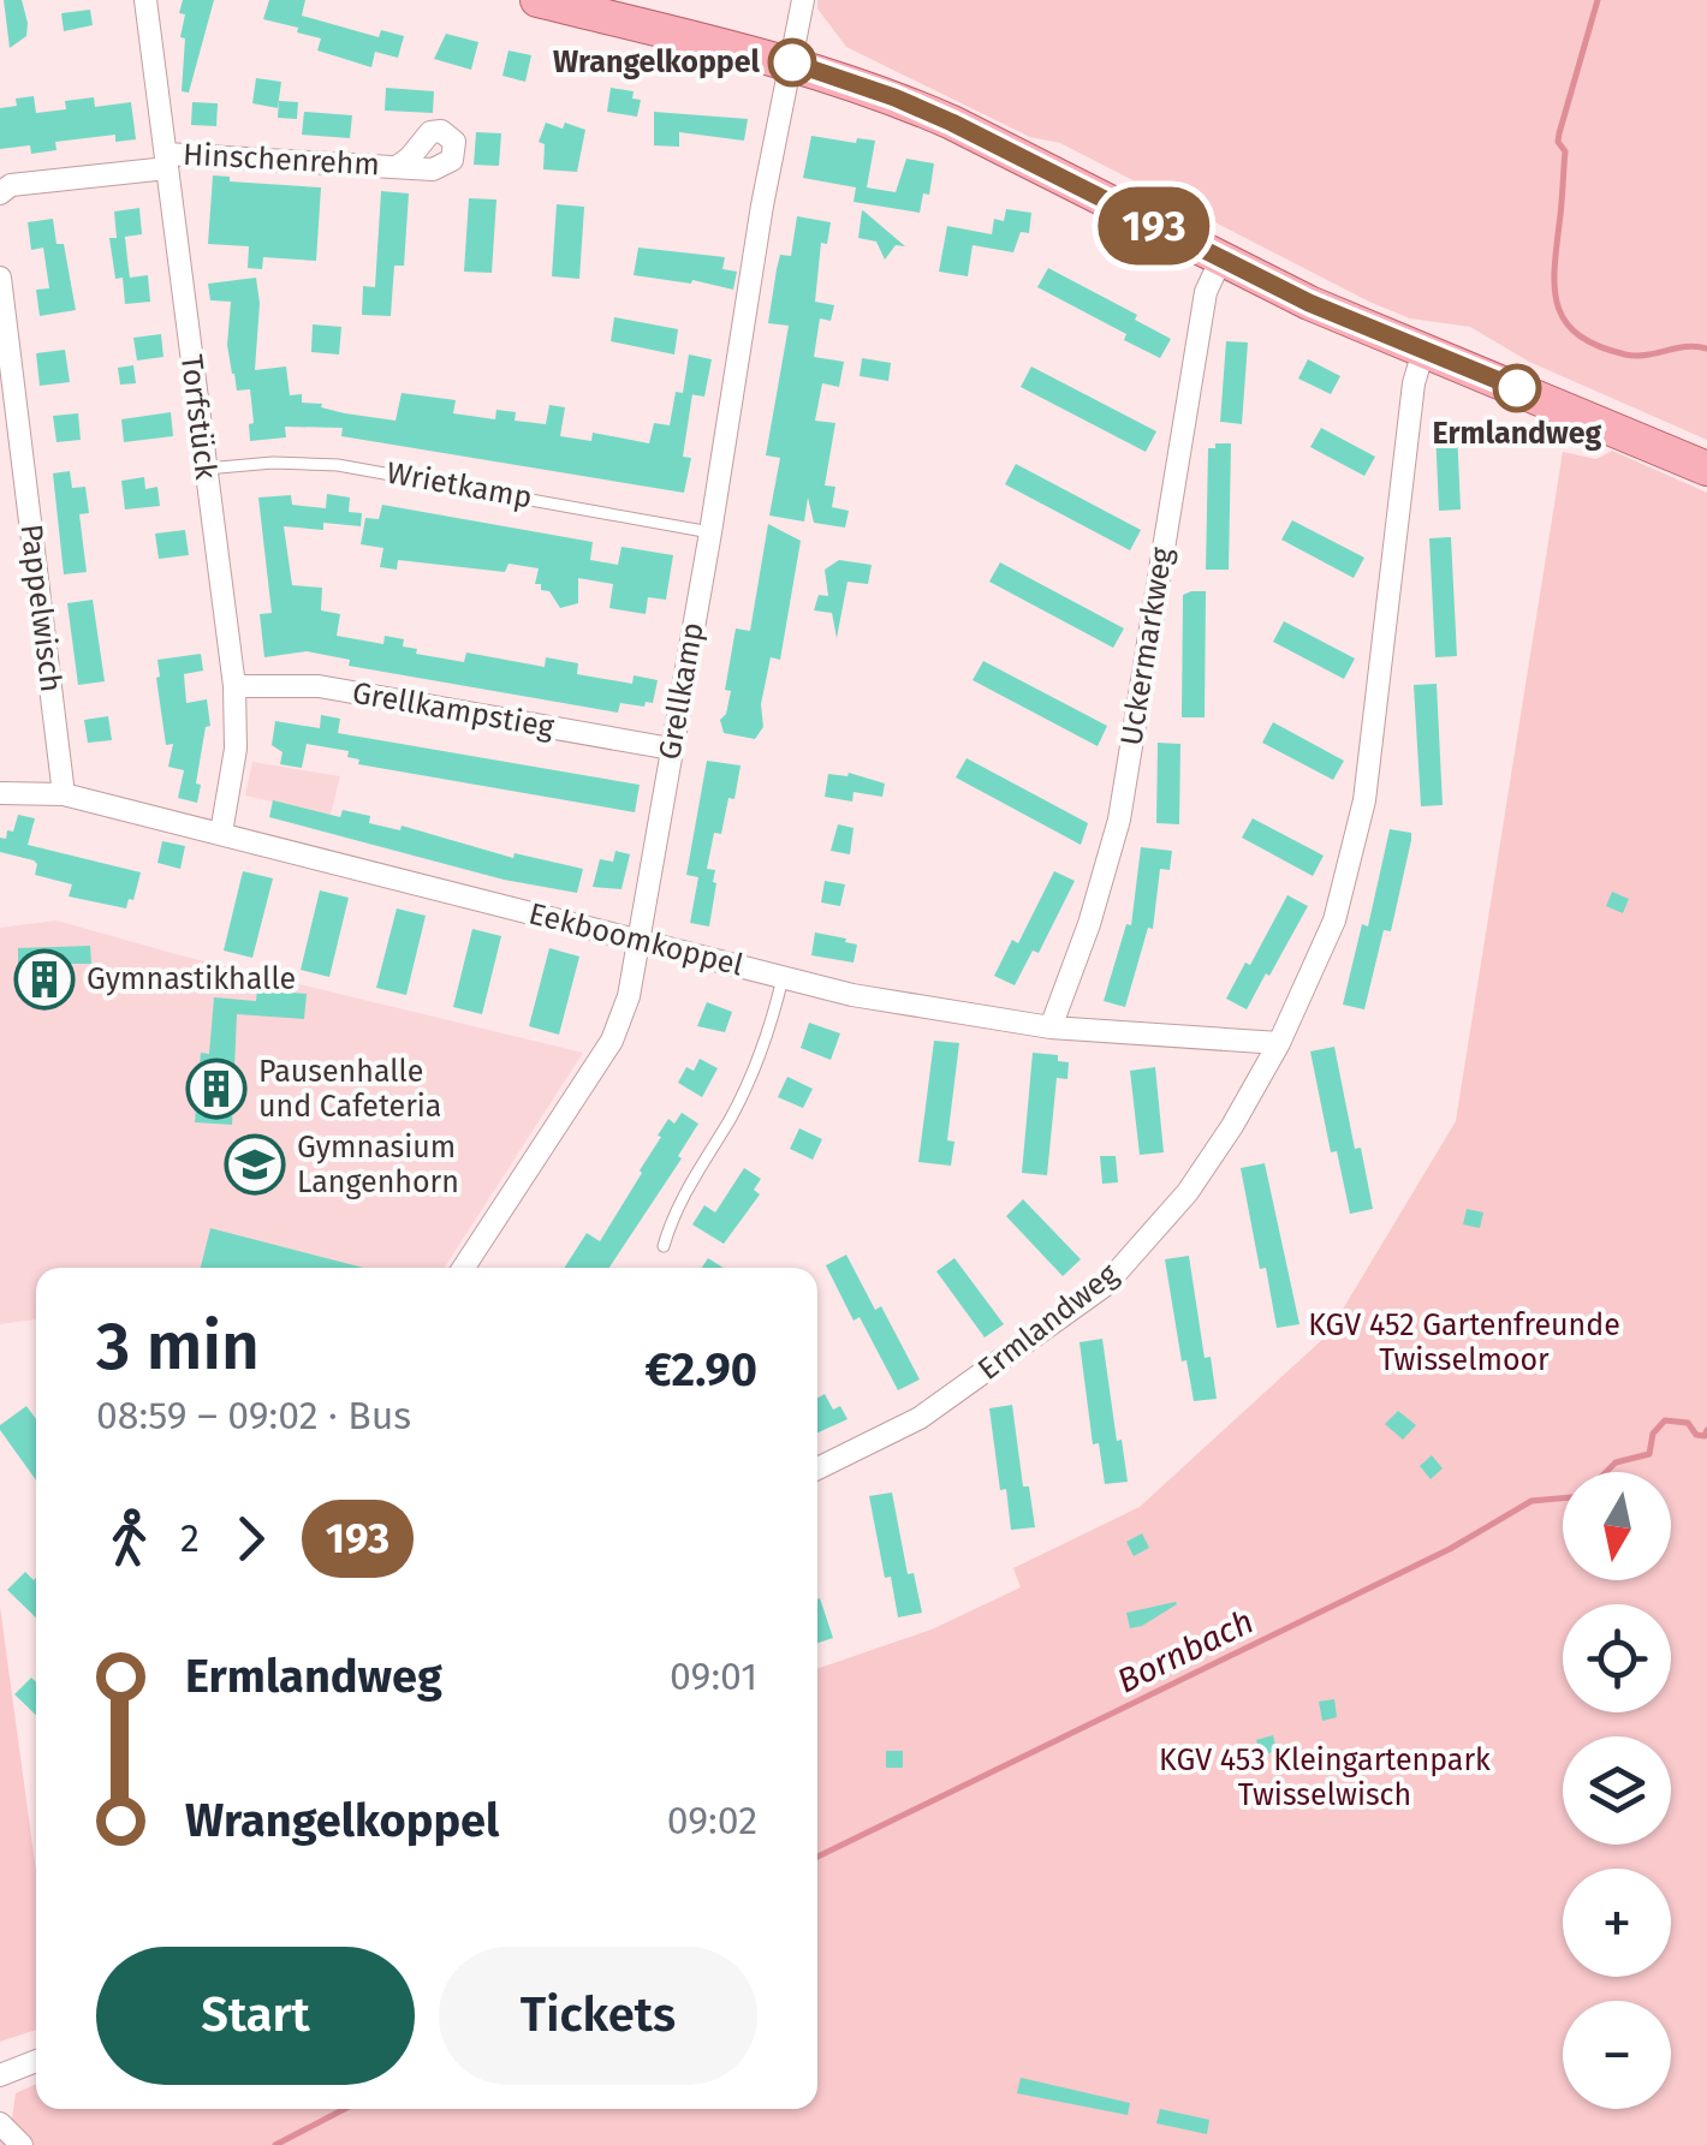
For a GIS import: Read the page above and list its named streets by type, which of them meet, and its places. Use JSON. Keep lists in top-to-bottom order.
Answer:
{
  "streets": {
    "street": [
      "Hinschenrehm",
      "Torfstück",
      "Pappelwisch",
      "Uckermarkweg",
      "Grellkamp",
      "Grellkampstieg",
      "Eekboomkoppel",
      "Ermlandweg"
    ],
    "lane": ["Wrietkamp"]
  },
  "crossings": [
    ["Hinschenrehm", "Torfstück"],
    ["Torfstück", "Wrietkamp"],
    ["Torfstück", "Grellkampstieg"],
    ["Torfstück", "Eekboomkoppel"],
    ["Wrietkamp", "Grellkamp"],
    ["Pappelwisch", "Eekboomkoppel"],
    ["Uckermarkweg", "Eekboomkoppel"],
    ["Grellkamp", "Grellkampstieg"],
    ["Grellkamp", "Eekboomkoppel"],
    ["Eekboomkoppel", "Ermlandweg"]
  ],
  "water": ["Bornbach"],
  "parks": ["KGV 452 Gartenfreunde Twisselmoor", "KGV 453 Kleingartenpark Twisselwisch"],
  "places": {
    "other": ["Wrangelkoppel", "Ermlandweg"],
    "building": ["Gymnastikhalle", "Pausenhalle und Cafeteria"],
    "school or university": ["Gymnasium Langenhorn"]
  },
  "lines": ["bus line 193"],
  "north": "bottom",
  "page": {
    "on_map": "193",
    "heading": ["3 min", "08:59 – 09:02 · Bus", "€2.90"],
    "map_buttons": ["+", "−"],
    "legs": ["2", "193"],
    "list": [
      {
        "name": "Ermlandweg",
        "value": "09:01"
      },
      {
        "name": "Wrangelkoppel",
        "value": "09:02"
      }
    ],
    "buttons": ["Start", "Tickets"]
  }
}
